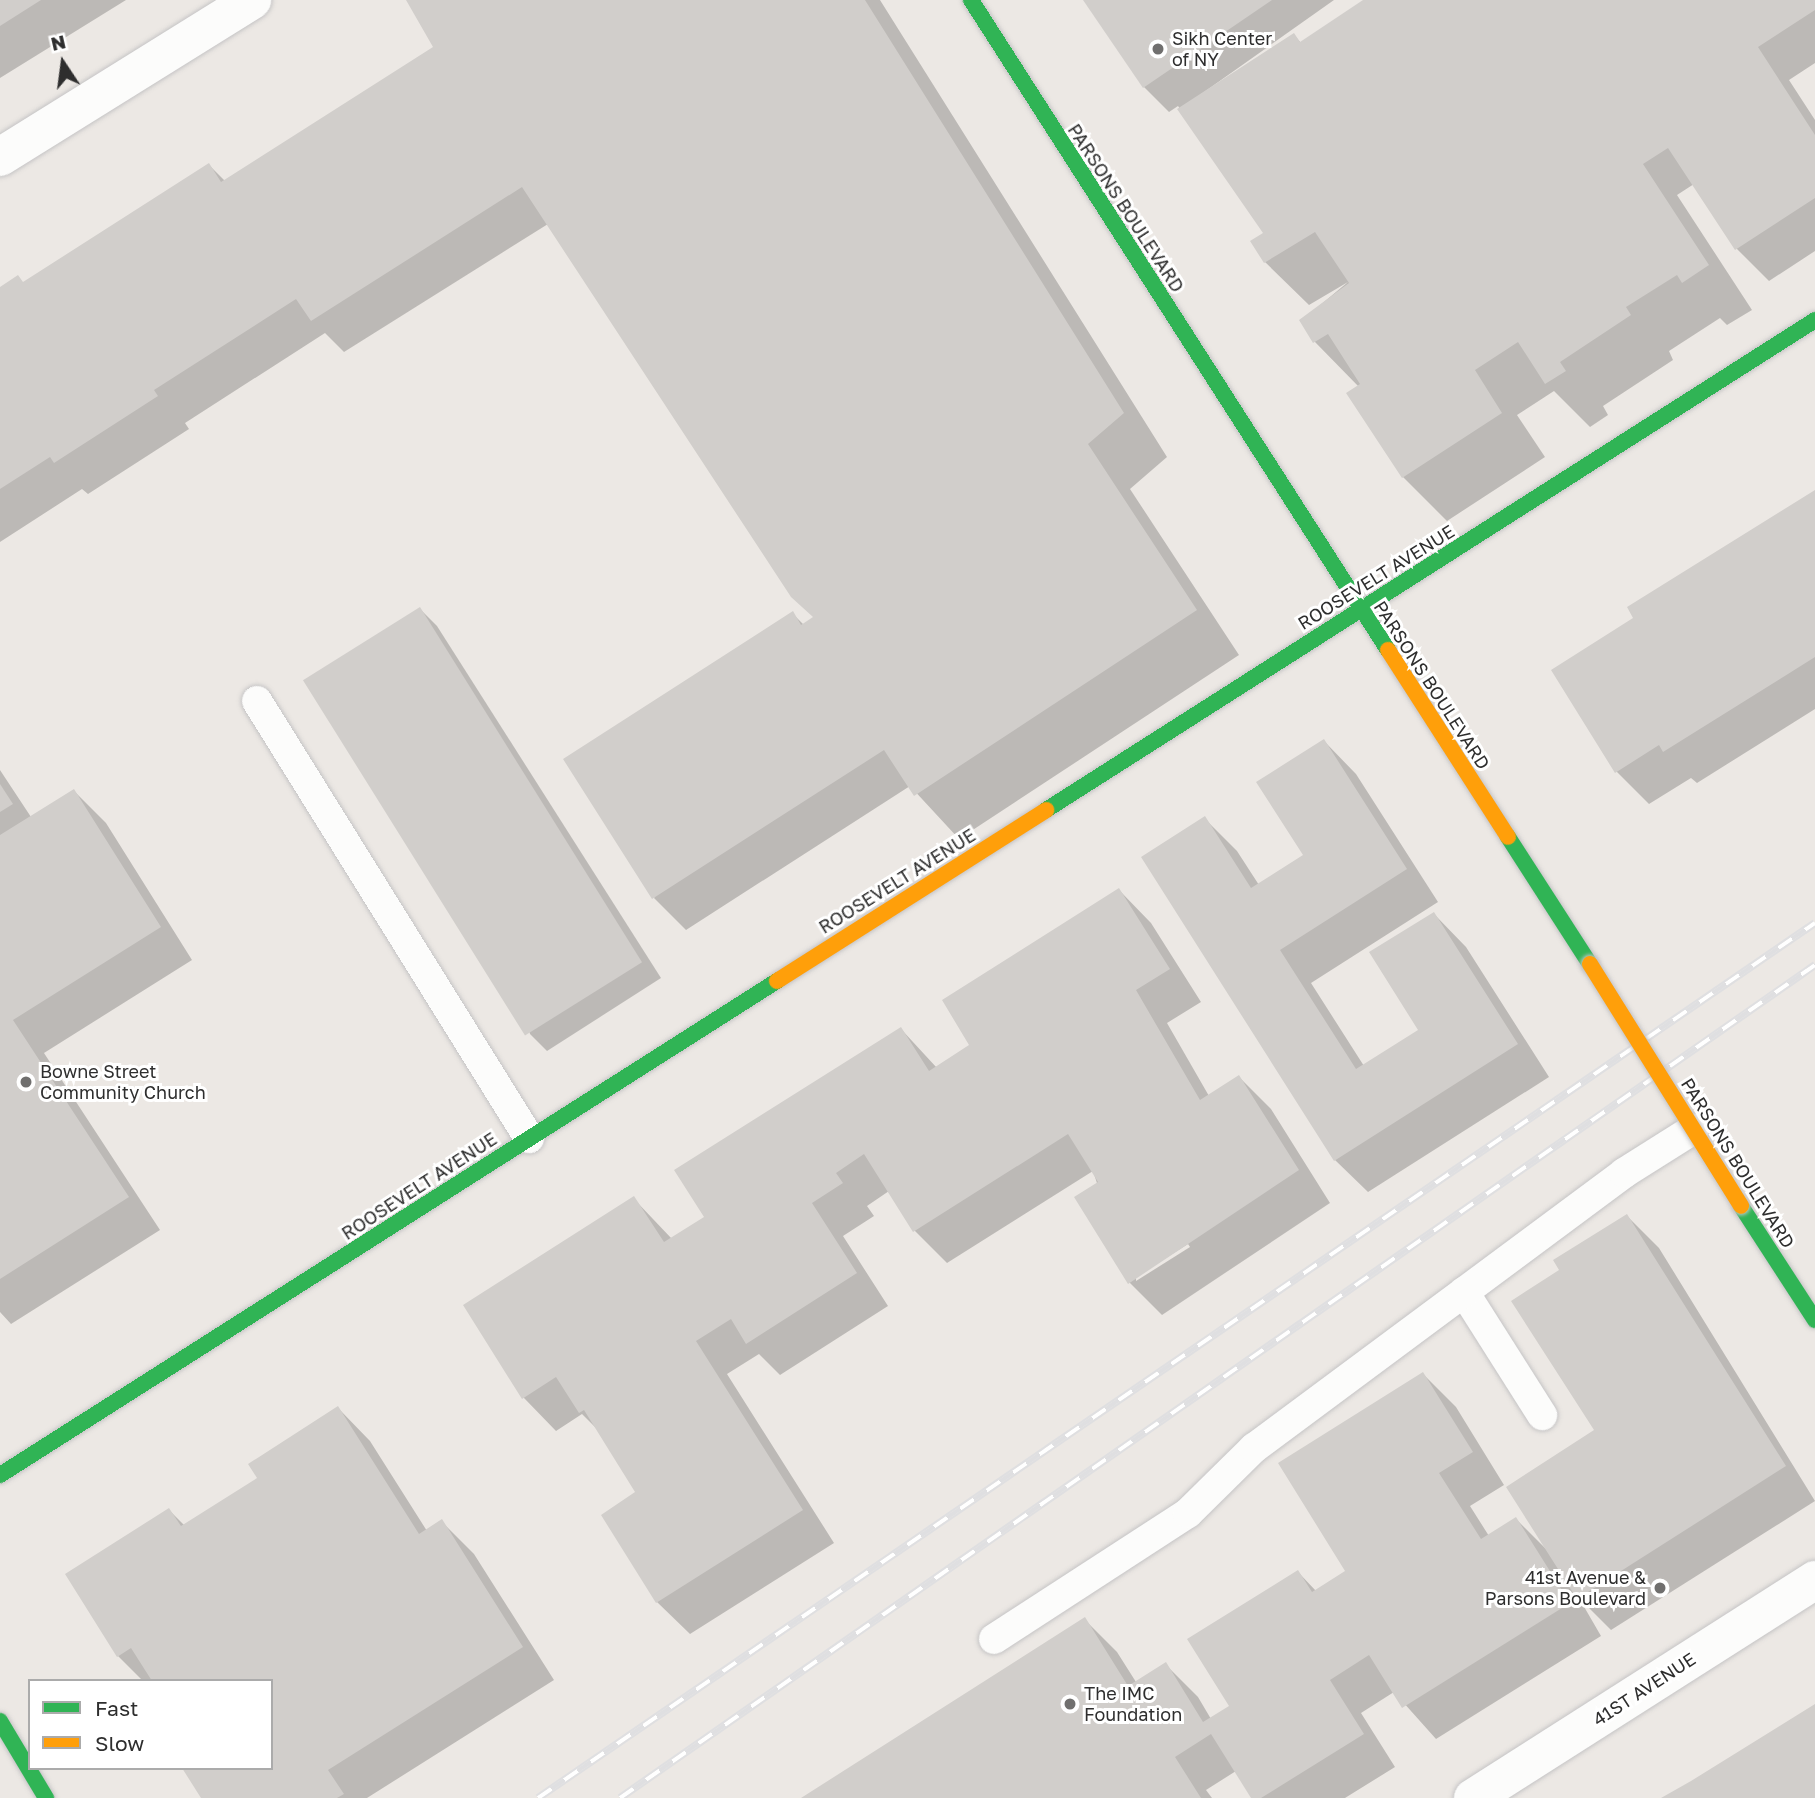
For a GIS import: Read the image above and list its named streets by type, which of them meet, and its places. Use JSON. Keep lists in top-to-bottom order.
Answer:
{
  "streets": {
    "street": ["PARSONS BOULEVARD", "ROOSEVELT AVENUE", "41ST AVENUE"]
  },
  "crossings": [
    ["PARSONS BOULEVARD", "ROOSEVELT AVENUE"]
  ],
  "places": [
    "Sikh Center of NY",
    "Bowne Street Community Church",
    "41st Avenue & Parsons Boulevard",
    "The IMC Foundation"
  ],
  "legend": ["Fast", "Slow"],
  "north": "top"
}
